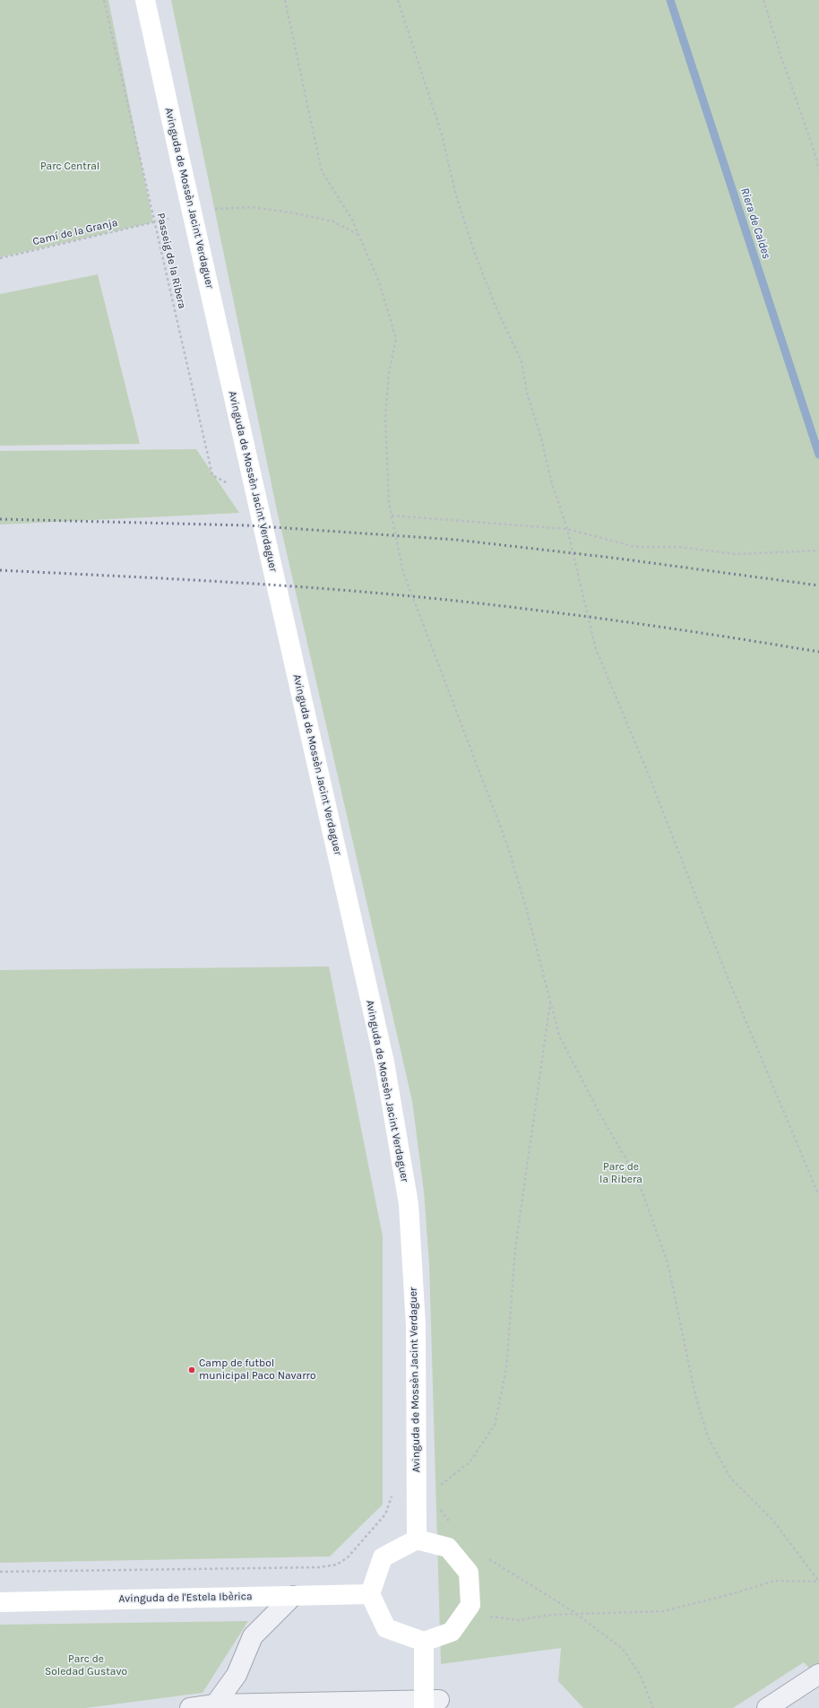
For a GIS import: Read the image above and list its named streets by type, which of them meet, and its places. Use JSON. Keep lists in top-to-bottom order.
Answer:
{
  "streets": {
    "main road": ["Avinguda de Mossèn Jacint Verdaguer", "Avinguda de l'Estela Ibèrica"],
    "path": ["Camí de la Granja", "Passeig de la Ribera"]
  },
  "crossings": [
    ["Avinguda de Mossèn Jacint Verdaguer", "Camí de la Granja"],
    ["Avinguda de Mossèn Jacint Verdaguer", "Passeig de la Ribera"],
    ["Avinguda de Mossèn Jacint Verdaguer", "Avinguda de l'Estela Ibèrica"],
    ["Camí de la Granja", "Passeig de la Ribera"]
  ],
  "water": ["Riera de Caldes"],
  "parks": ["Parc Central", "Parc de la Ribera", "Parc de Soledad Gustavo"],
  "places": ["Camp de futbol municipal Paco Navarro"]
}
